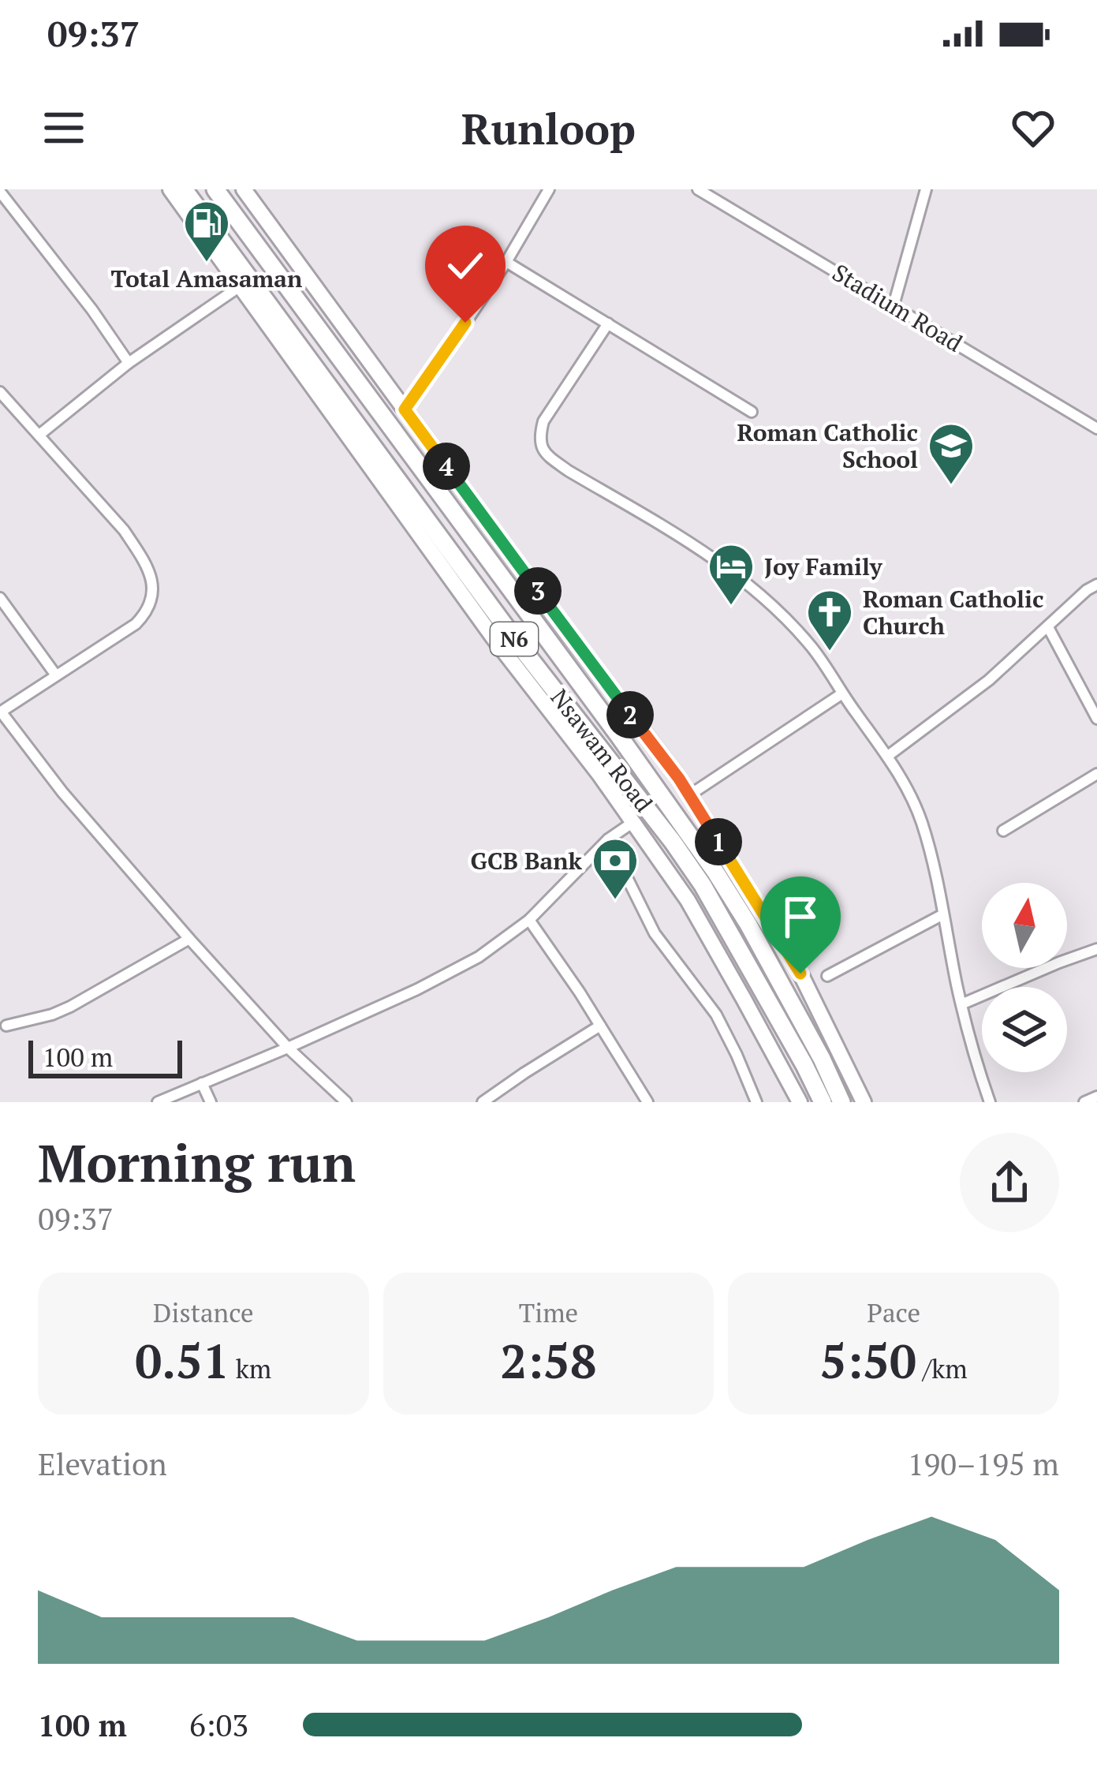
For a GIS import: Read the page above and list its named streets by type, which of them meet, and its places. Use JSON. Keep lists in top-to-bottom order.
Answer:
{
  "streets": {
    "highway": ["N6", "Nsawam Road"],
    "street": ["Stadium Road"]
  },
  "places": {
    "fuel station": ["Total Amasaman"],
    "school or university": ["Roman Catholic School"],
    "hotel": ["Joy Family"],
    "church": ["Roman Catholic Church"],
    "bank": ["GCB Bank"]
  },
  "scale_bar": "100 m",
  "north": "top",
  "page": {
    "status": "09:37",
    "header": "Runloop",
    "pins": [
      "4",
      "3",
      "2",
      "1"
    ],
    "scale": "100 m",
    "heading": ["Morning run", "09:37"],
    "stats": [
      ["Distance", "0.51 km"],
      ["Time", "2:58"],
      ["Pace", "5:50 /km"]
    ],
    "chart": ["Elevation", "190–195 m"],
    "list": [
      {
        "name": "100 m",
        "note": "6:03"
      }
    ]
  }
}
